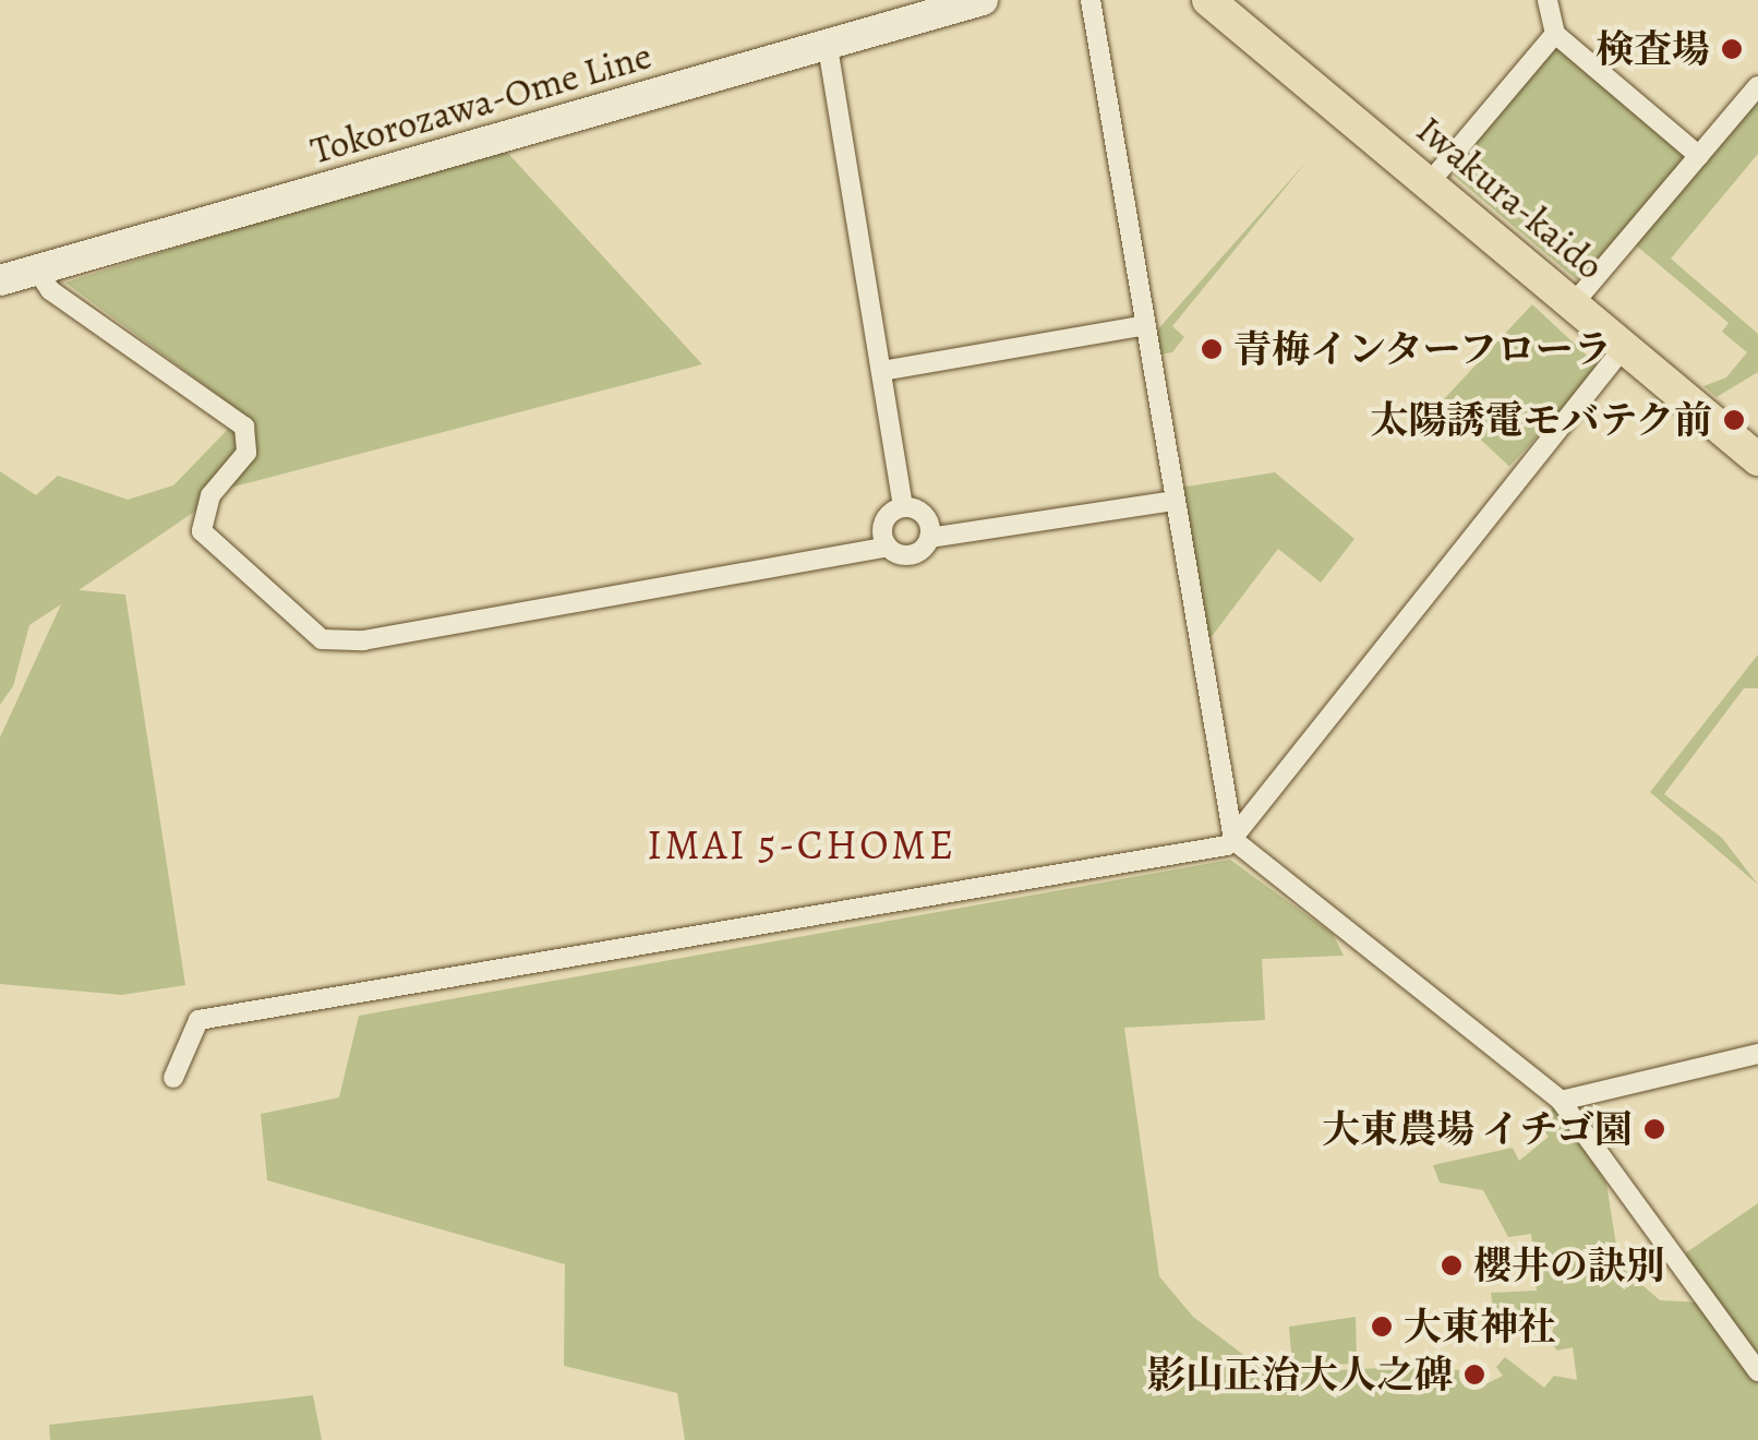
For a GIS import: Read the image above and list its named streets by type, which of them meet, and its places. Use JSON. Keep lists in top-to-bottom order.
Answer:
{
  "streets": {
    "main road": ["Tokorozawa-Ome Line", "Iwakura-kaido"]
  },
  "districts": ["IMAI 5-CHOME"],
  "places": [
    "検査場",
    "青梅インターフローラ",
    "太陽誘電モバテク前",
    "大東農場 イチゴ園",
    "櫻井の訣別",
    "大東神社",
    "影山正治大人之碑"
  ]
}
